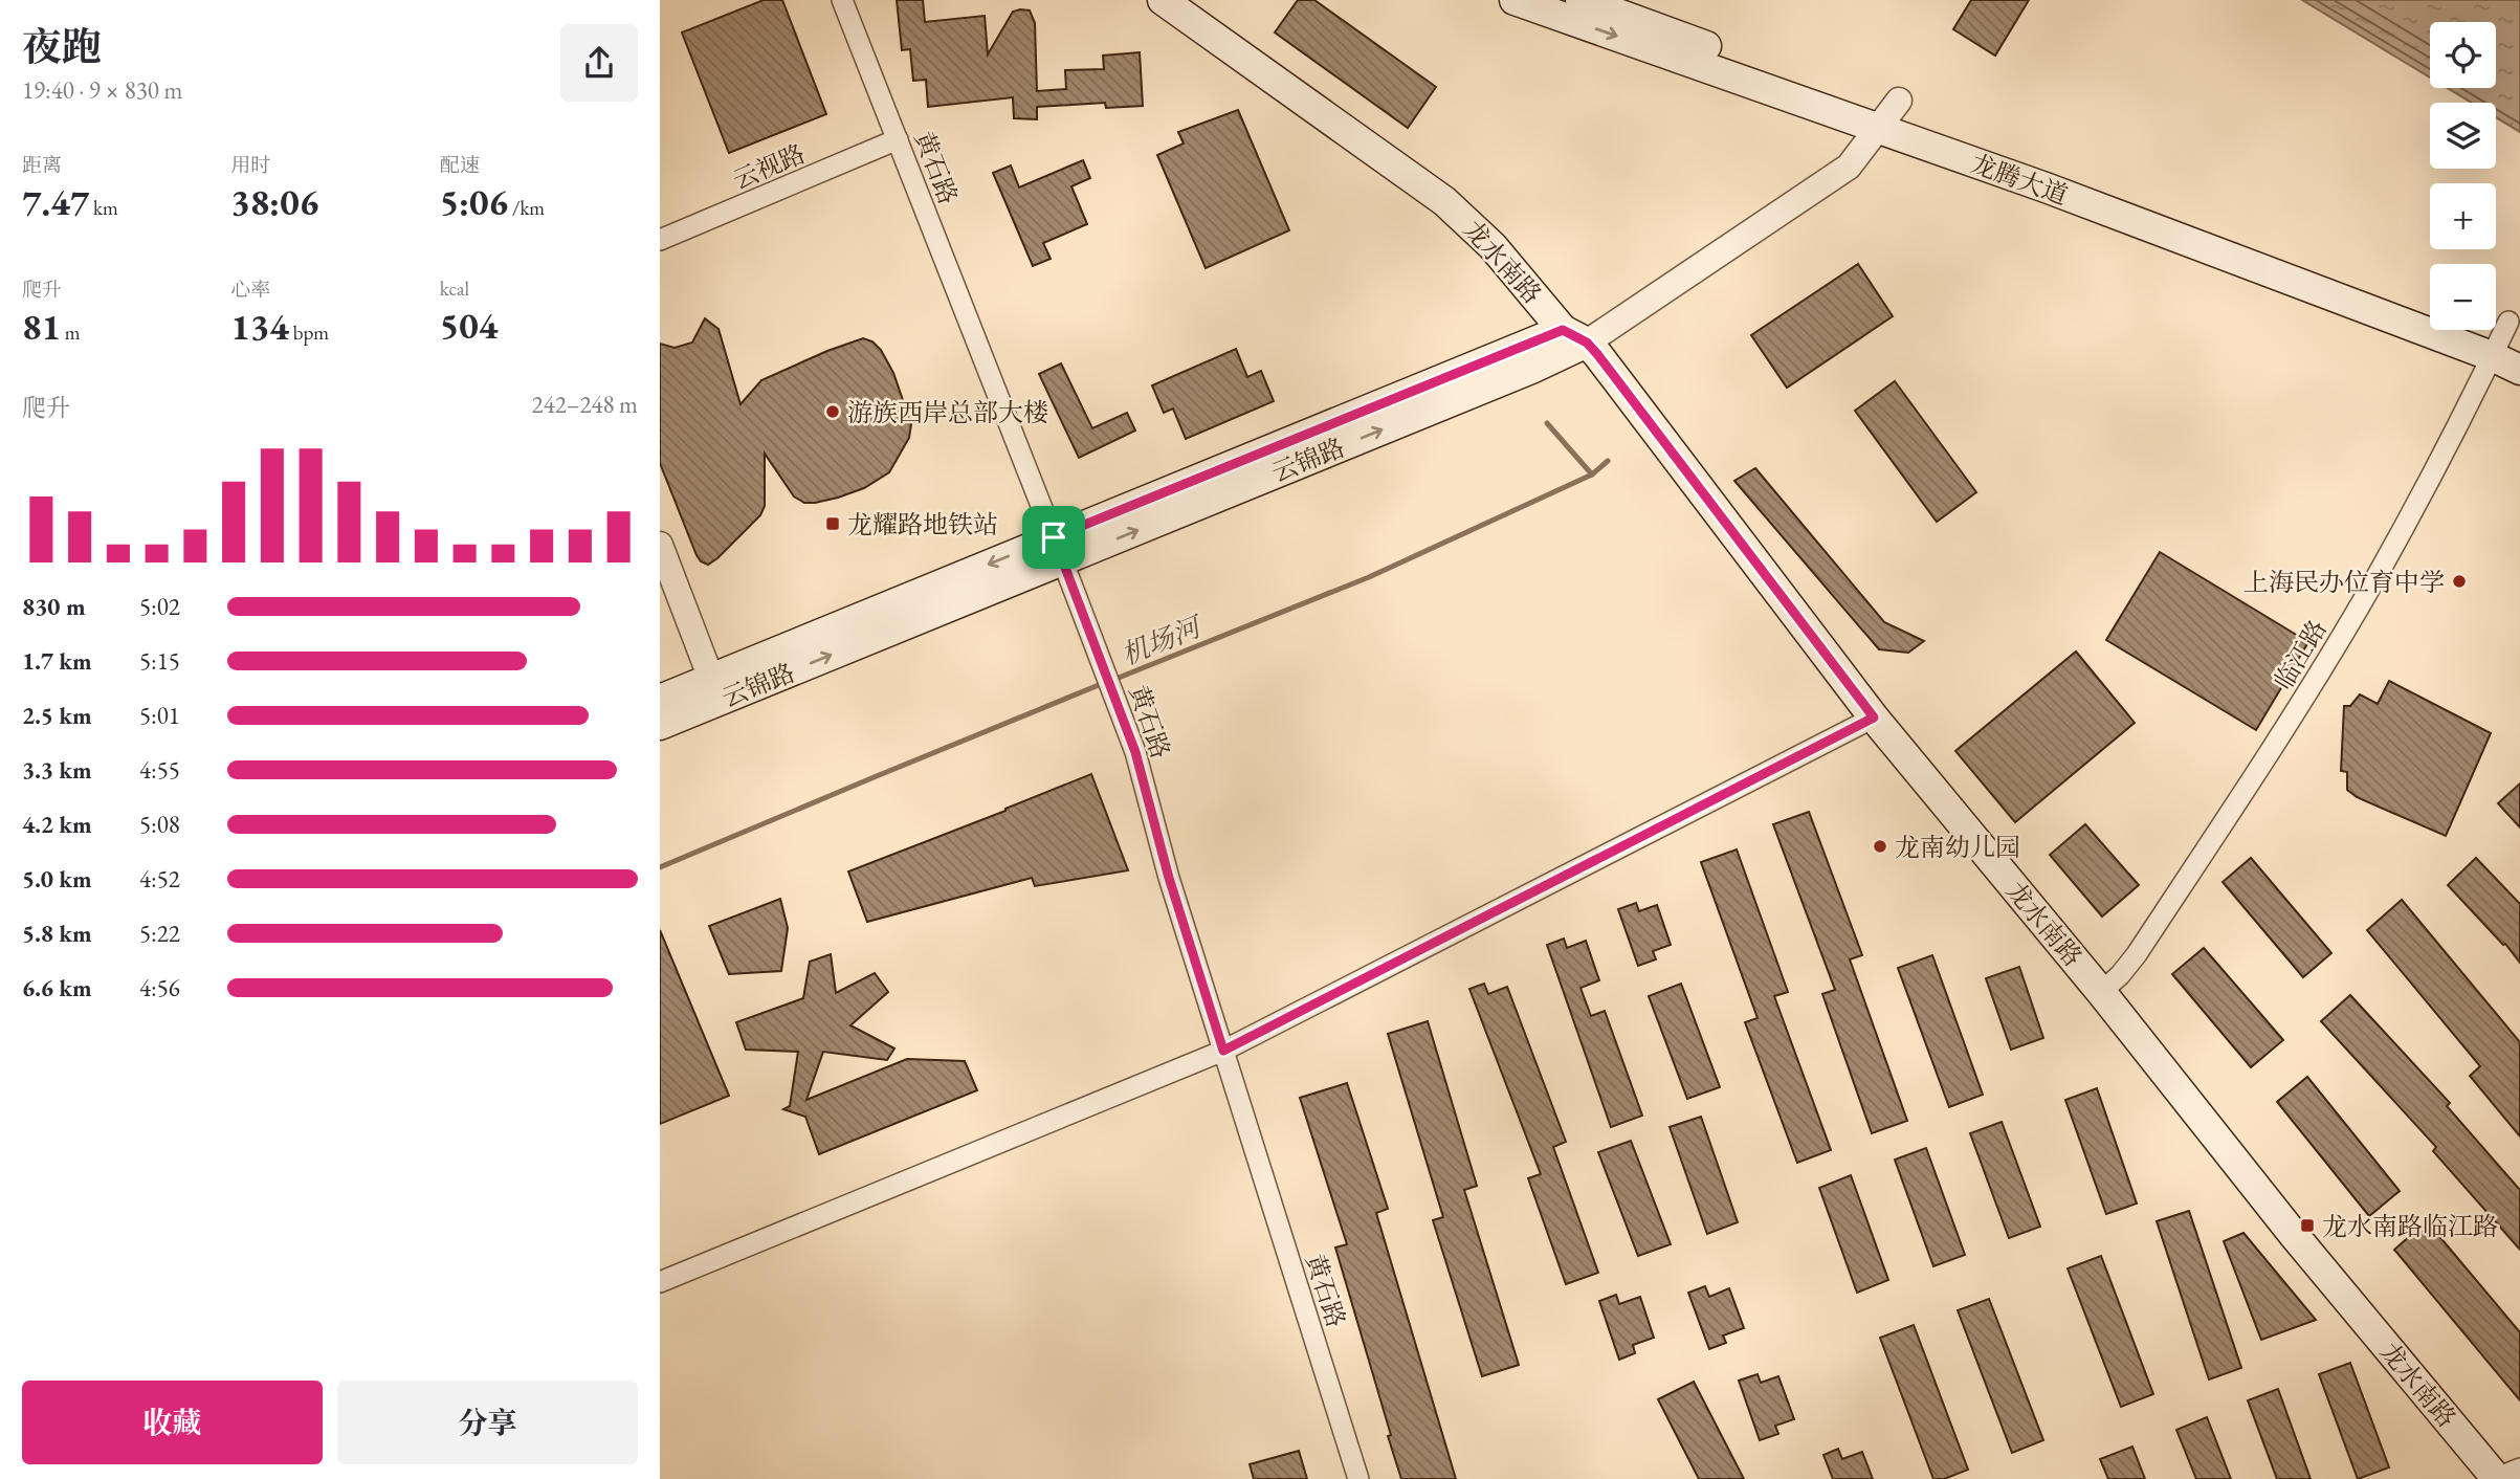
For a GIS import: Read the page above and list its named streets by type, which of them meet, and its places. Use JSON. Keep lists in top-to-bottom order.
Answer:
{
  "streets": {
    "main road": ["龙腾大道", "龙水南路", "云锦路"],
    "street": ["云视路", "黄石路", "临江路"]
  },
  "crossings": [
    ["云视路", "黄石路"],
    ["黄石路", "云锦路"],
    ["龙腾大道", "云锦路"],
    ["龙腾大道", "临江路"],
    ["龙水南路", "云锦路"],
    ["龙水南路", "临江路"]
  ],
  "water": ["机场河"],
  "places": {
    "other": ["游族西岸总部大楼", "上海民办位育中学", "龙南幼儿园"],
    "transit": ["龙耀路地铁站", "龙水南路临江路"]
  },
  "page": {
    "heading": ["夜跑", "19:40 · 9 × 830 m"],
    "map_buttons": ["+", "−"],
    "stats": [
      ["距离", "7.47 km"],
      ["用时", "38:06"],
      ["配速", "5:06 /km"],
      ["爬升", "81 m"],
      ["心率", "134 bpm"],
      ["kcal", "504"]
    ],
    "chart": ["爬升", "242–248 m"],
    "list": [
      {
        "name": "830 m",
        "note": "5:02"
      },
      {
        "name": "1.7 km",
        "note": "5:15"
      },
      {
        "name": "2.5 km",
        "note": "5:01"
      },
      {
        "name": "3.3 km",
        "note": "4:55"
      },
      {
        "name": "4.2 km",
        "note": "5:08"
      },
      {
        "name": "5.0 km",
        "note": "4:52"
      },
      {
        "name": "5.8 km",
        "note": "5:22"
      },
      {
        "name": "6.6 km",
        "note": "4:56"
      }
    ],
    "buttons": ["收藏", "分享"]
  }
}
